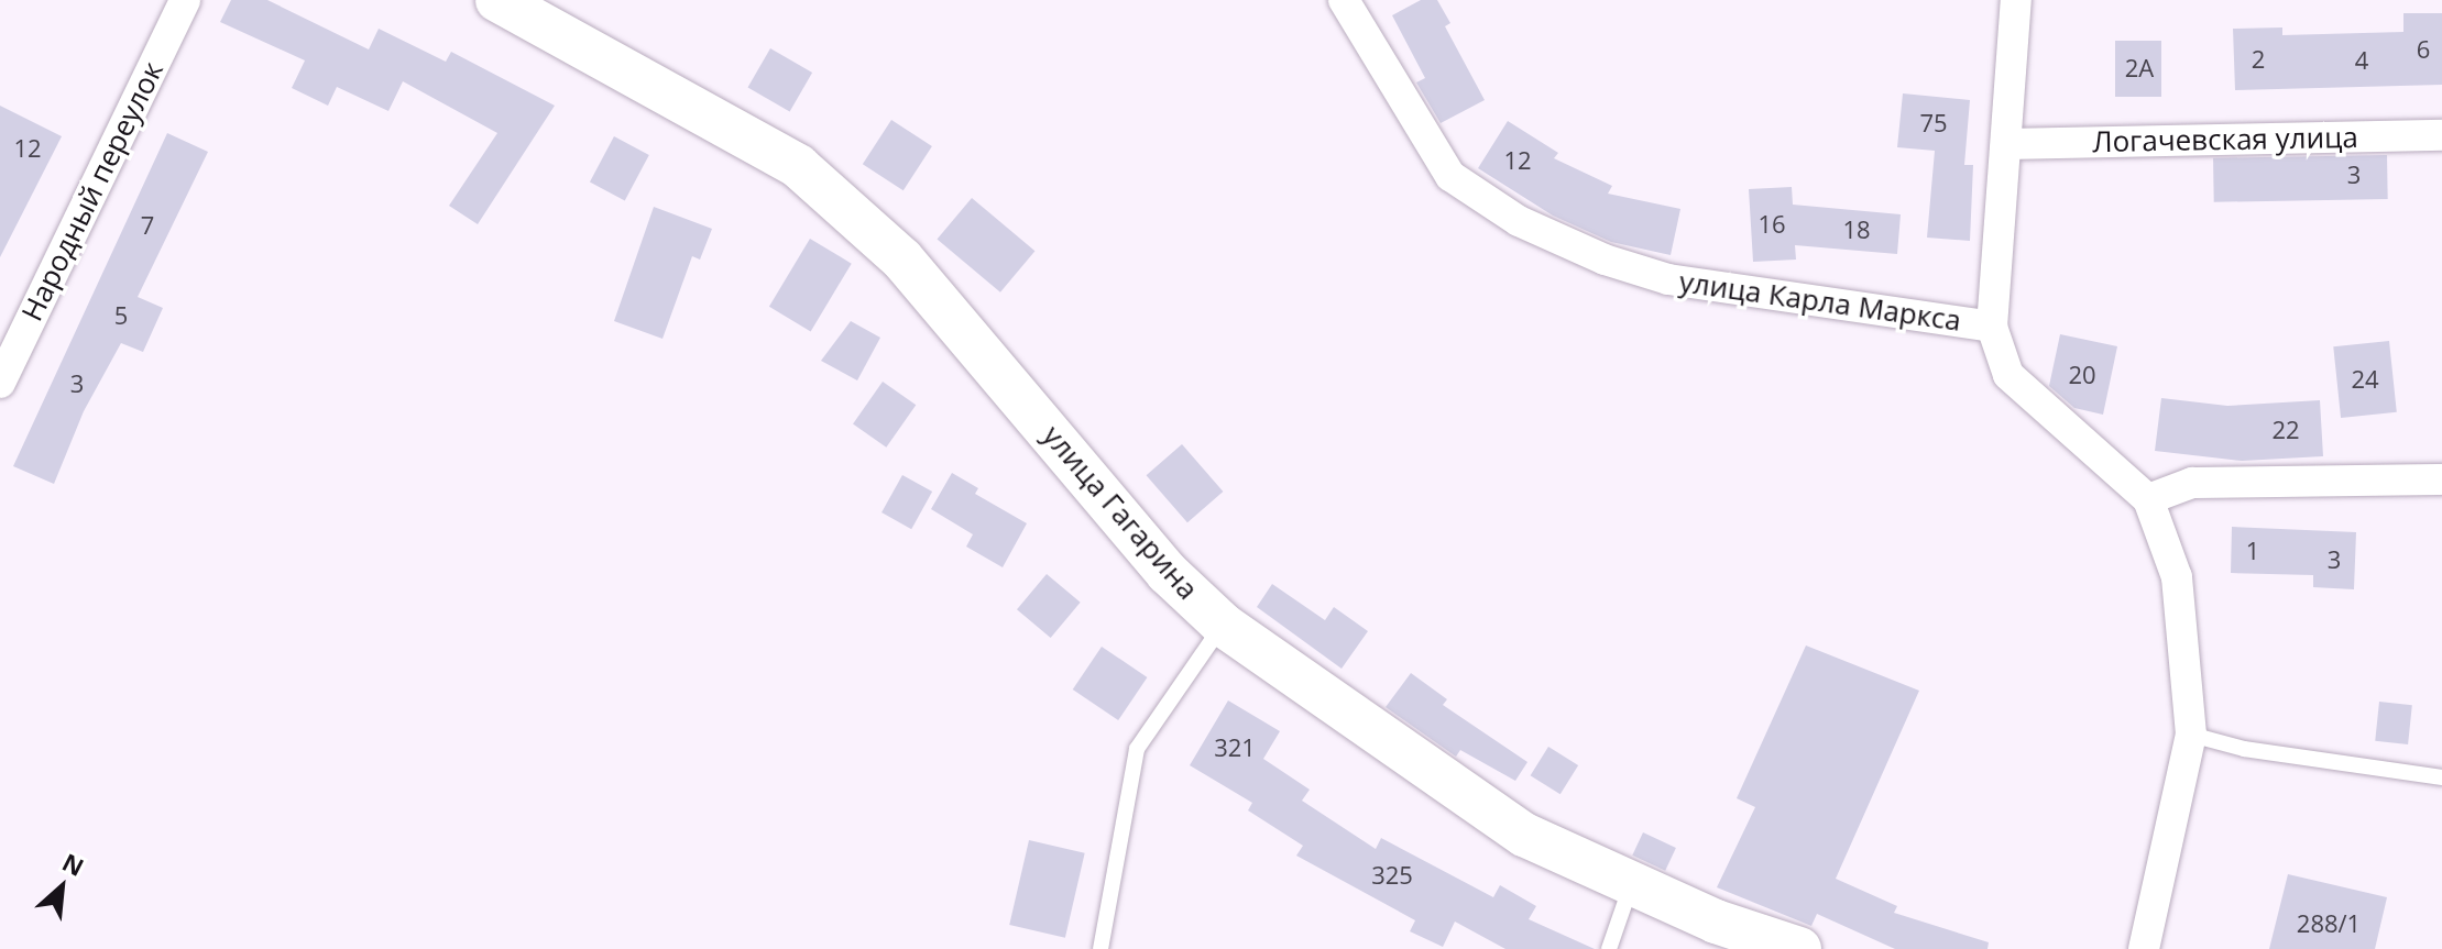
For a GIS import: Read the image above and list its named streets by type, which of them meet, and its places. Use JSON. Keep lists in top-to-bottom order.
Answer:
{
  "streets": {
    "main road": ["улица Гагарина"],
    "street": ["Логачевская улица", "Народный переулок", "улица Карла Маркса"]
  },
  "house_numbers": [
    "6",
    "2",
    "4",
    "2А",
    "75",
    "12",
    "12",
    "3",
    "16",
    "7",
    "18",
    "5",
    "20",
    "24",
    "3",
    "22",
    "1",
    "3",
    "321",
    "325",
    "288/1"
  ],
  "north": "top right"
}
